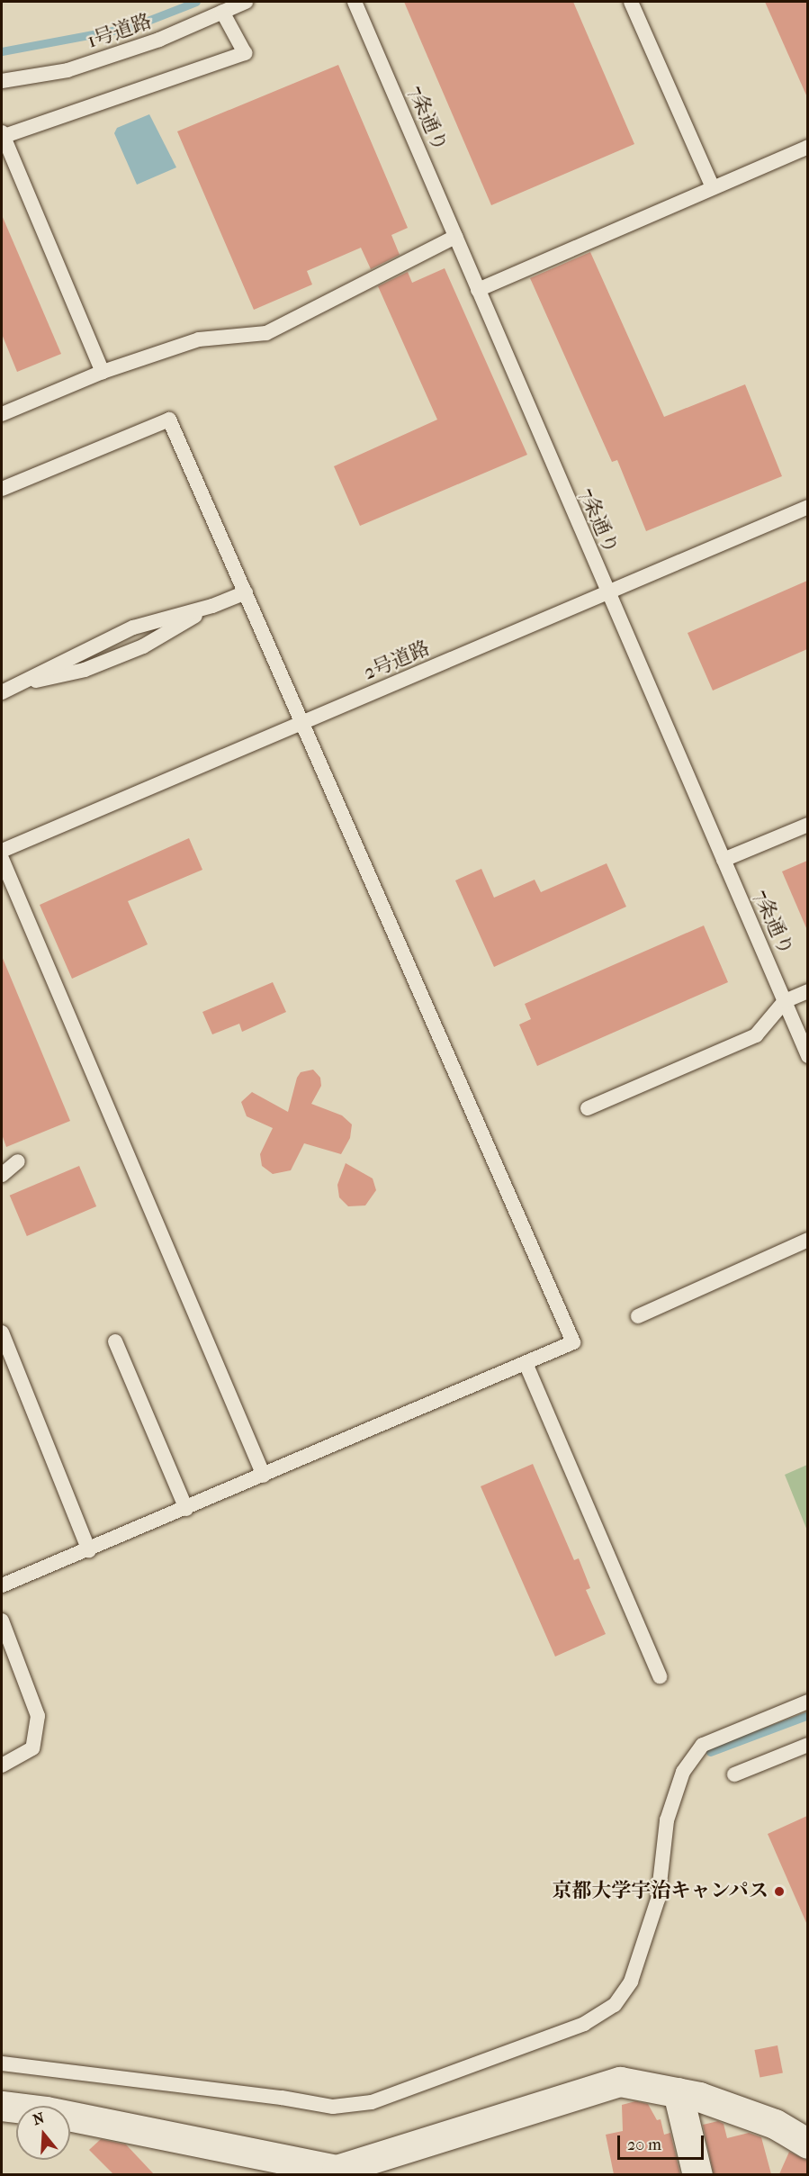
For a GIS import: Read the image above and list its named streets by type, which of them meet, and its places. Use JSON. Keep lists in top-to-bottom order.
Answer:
{
  "streets": {
    "lane": ["1号道路", "7条通り", "2号道路"]
  },
  "crossings": [
    ["7条通り", "2号道路"]
  ],
  "places": ["京都大学宇治キャンパス"],
  "scale_bar": "20 m",
  "north": "top"
}
